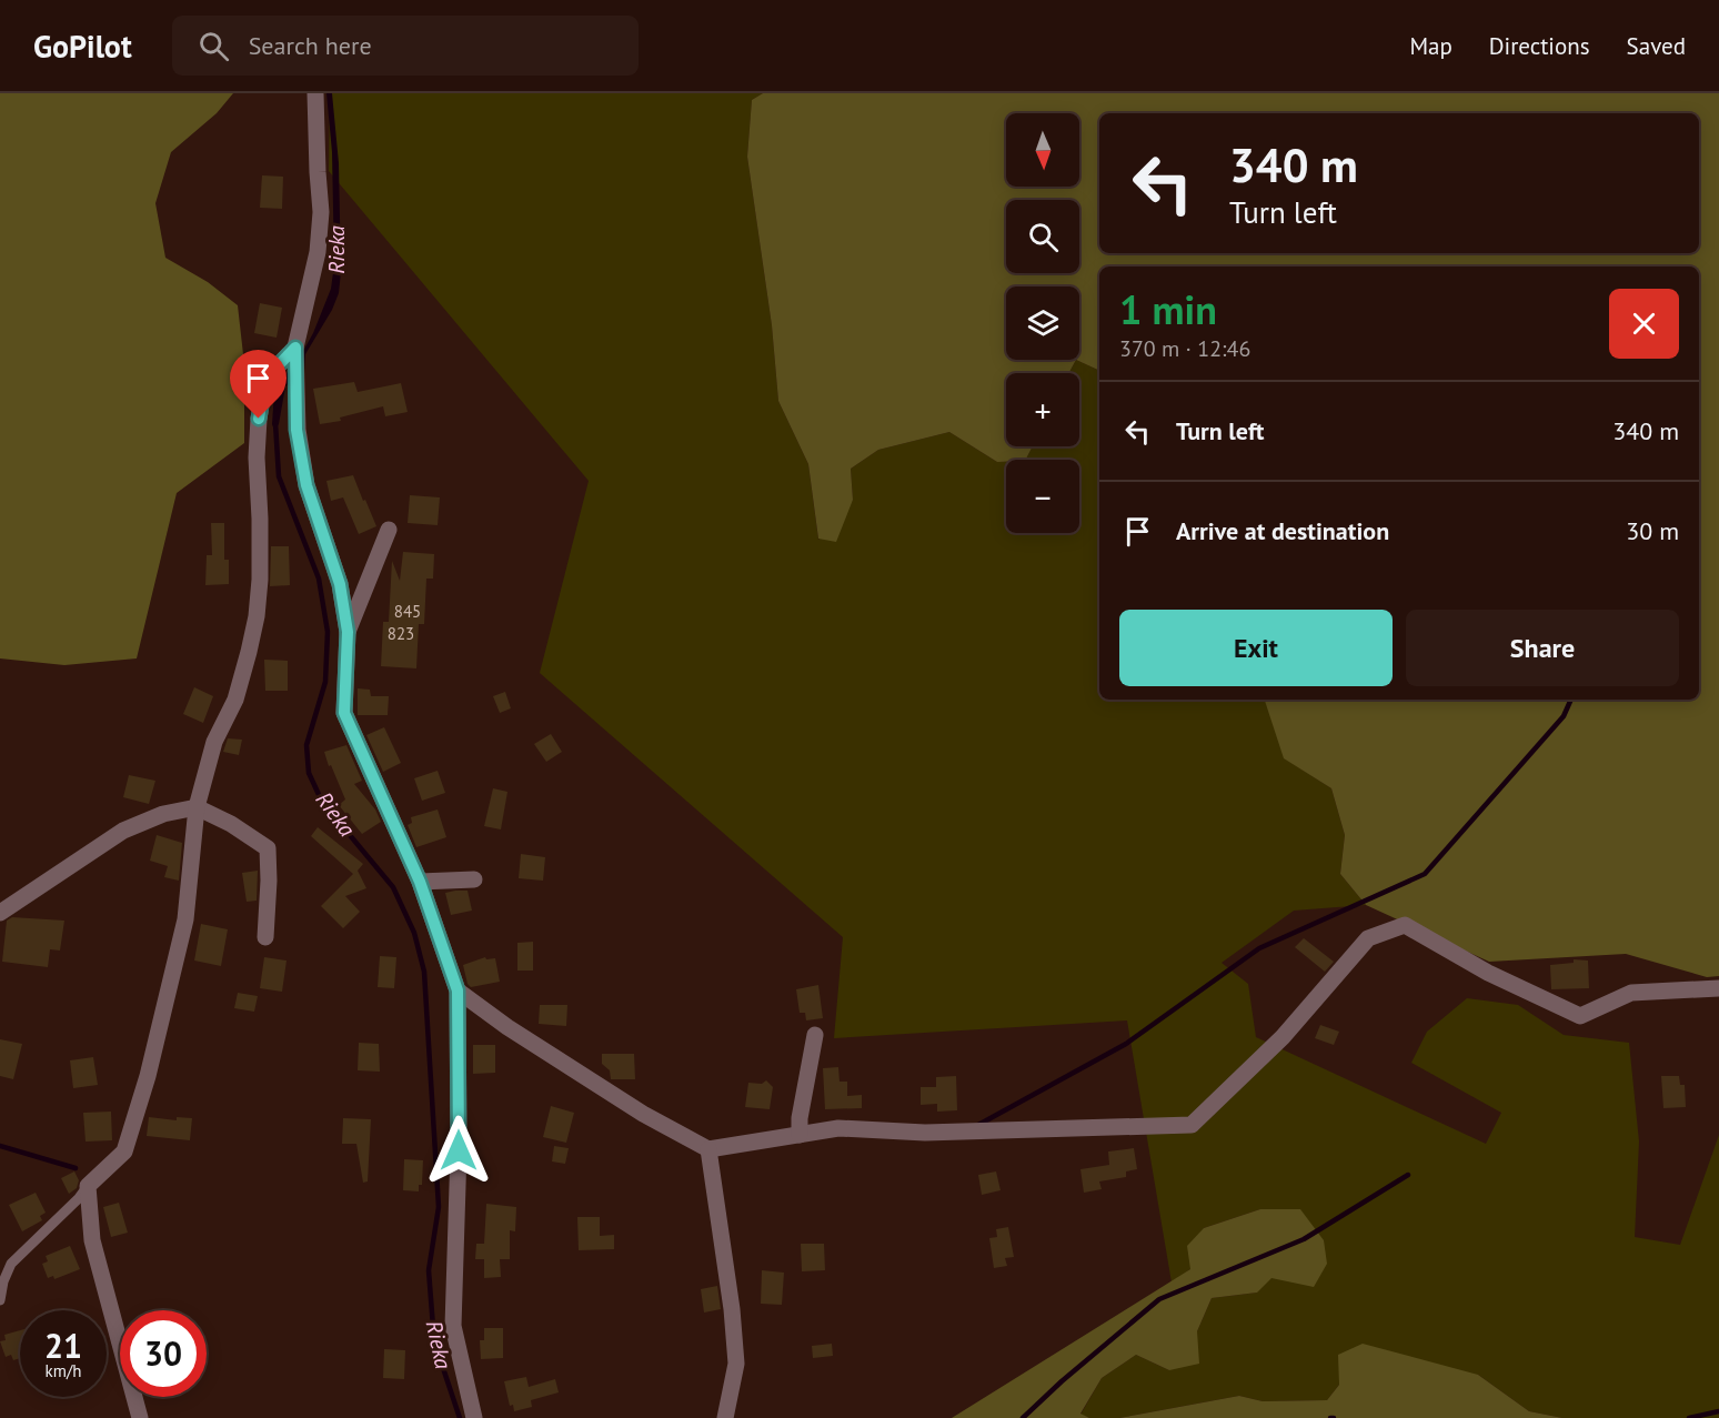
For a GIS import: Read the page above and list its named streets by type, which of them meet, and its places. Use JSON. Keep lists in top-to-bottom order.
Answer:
{
  "water": ["Rieka"],
  "house_numbers": ["845", "823"],
  "north": "bottom",
  "page": {
    "header": "GoPilot",
    "search": "Search here",
    "nav": ["Map", "Directions", "Saved"],
    "map_buttons": ["+", "−"],
    "turn": ["340 m", "Turn left"],
    "heading": ["1 min", "370 m · 12:46"],
    "list": [
      {
        "name": "Turn left",
        "value": "340 m"
      },
      {
        "name": "Arrive at destination",
        "value": "30 m"
      }
    ],
    "buttons": ["Exit", "Share"],
    "speed": "21 km/h",
    "limit": "30"
  }
}
